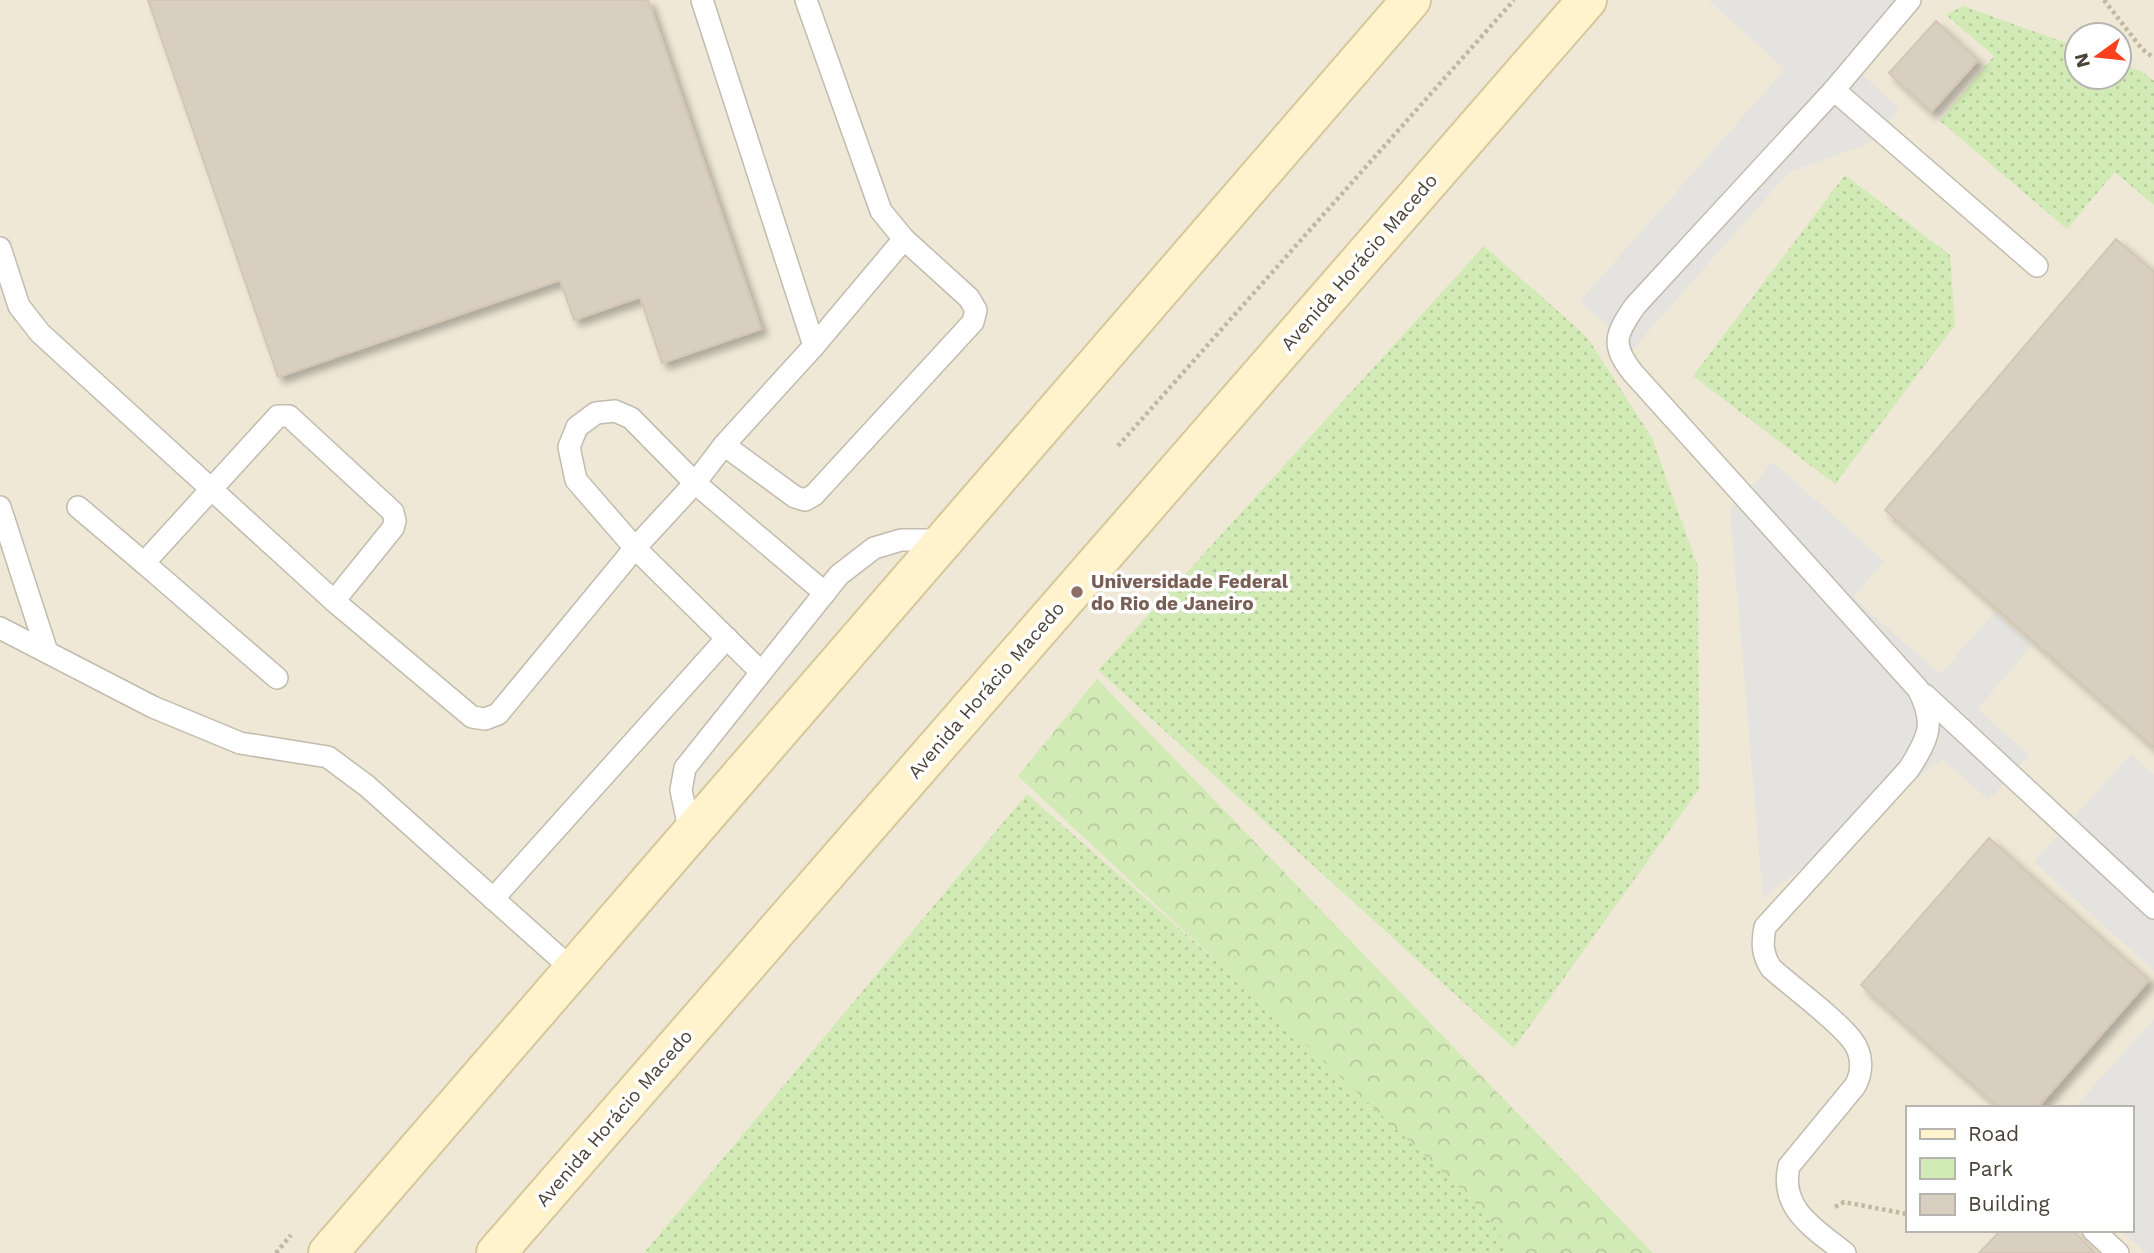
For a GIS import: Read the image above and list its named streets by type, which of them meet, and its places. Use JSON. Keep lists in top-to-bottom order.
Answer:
{
  "streets": {
    "street": ["Avenida Horácio Macedo"]
  },
  "places": ["Universidade Federal do Rio de Janeiro"],
  "legend": ["Road", "Park", "Building"],
  "north": "left"
}
